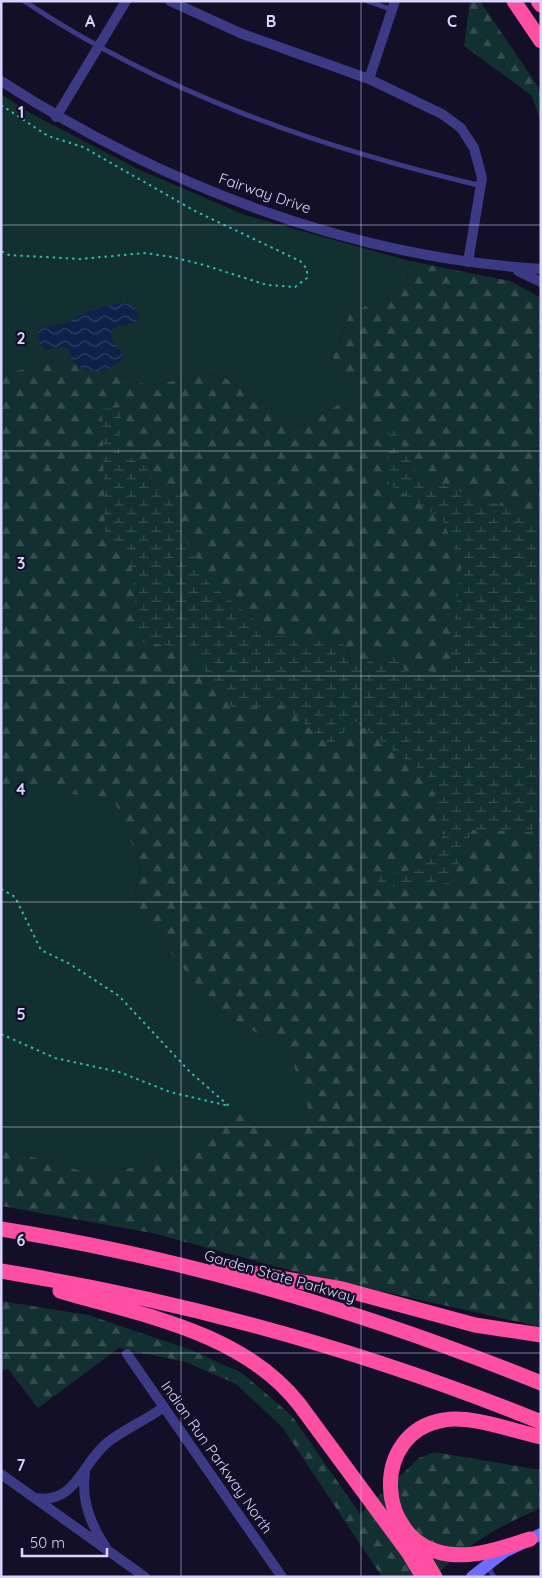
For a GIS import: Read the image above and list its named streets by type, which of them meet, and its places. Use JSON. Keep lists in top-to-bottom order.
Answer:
{
  "streets": {
    "highway": ["Garden State Parkway"],
    "street": ["Fairway Drive", "Indian Run Parkway North"]
  },
  "scale_bar": "50 m",
  "grid": {
    "columns": ["A", "B", "C"],
    "rows": [
      "1",
      "2",
      "3",
      "4",
      "5",
      "6",
      "7"
    ]
  }
}
